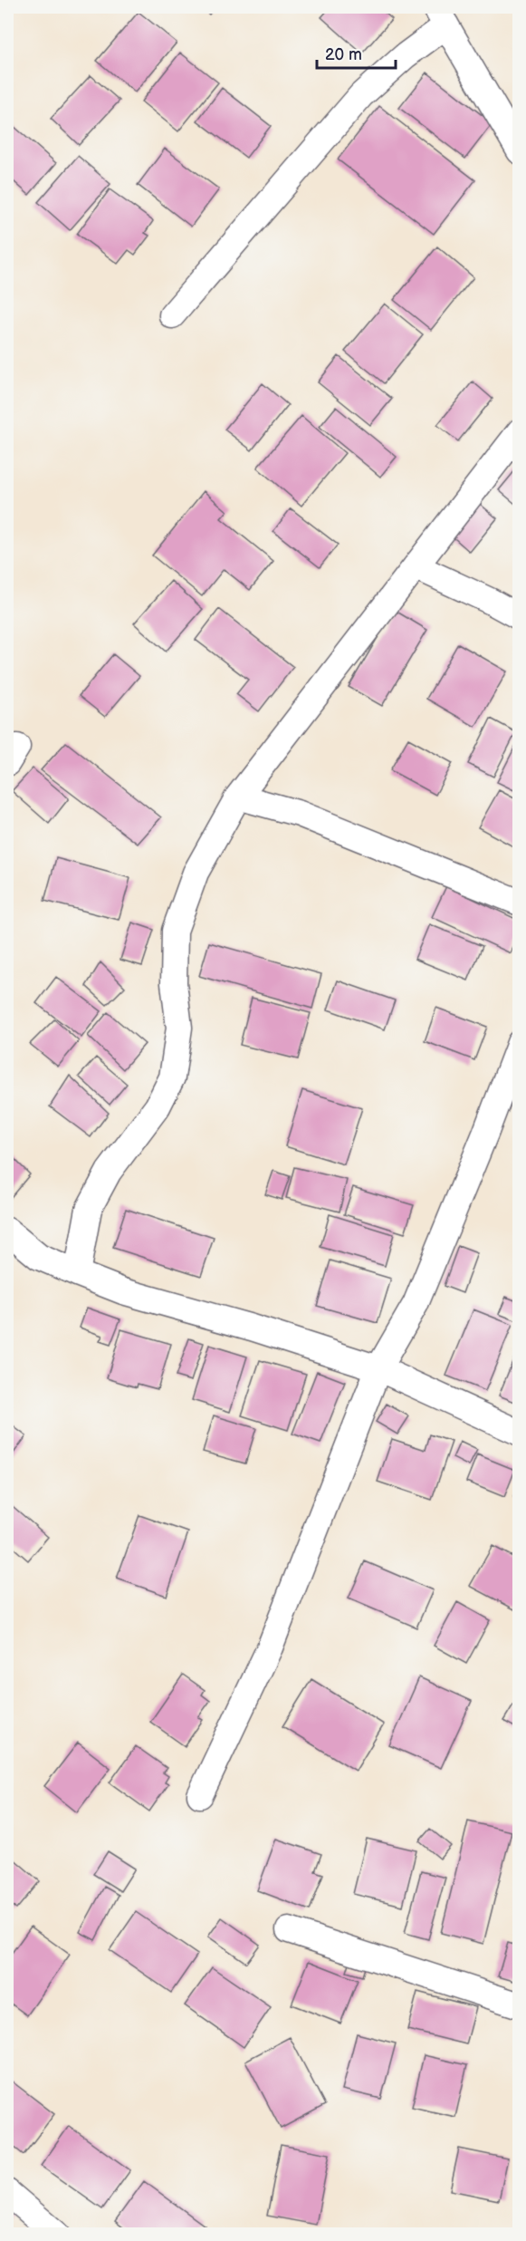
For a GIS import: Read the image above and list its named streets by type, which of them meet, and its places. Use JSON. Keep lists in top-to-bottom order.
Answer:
{
  "scale_bar": "20 m"
}
